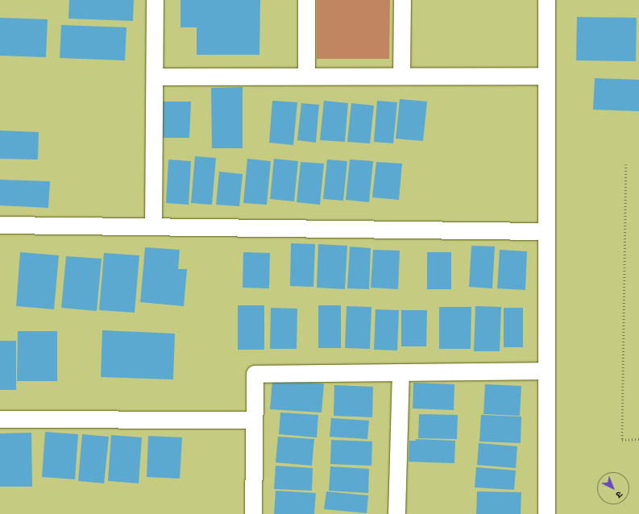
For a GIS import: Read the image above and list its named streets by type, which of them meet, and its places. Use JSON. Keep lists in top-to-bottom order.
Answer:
{
  "north": "bottom right"
}
